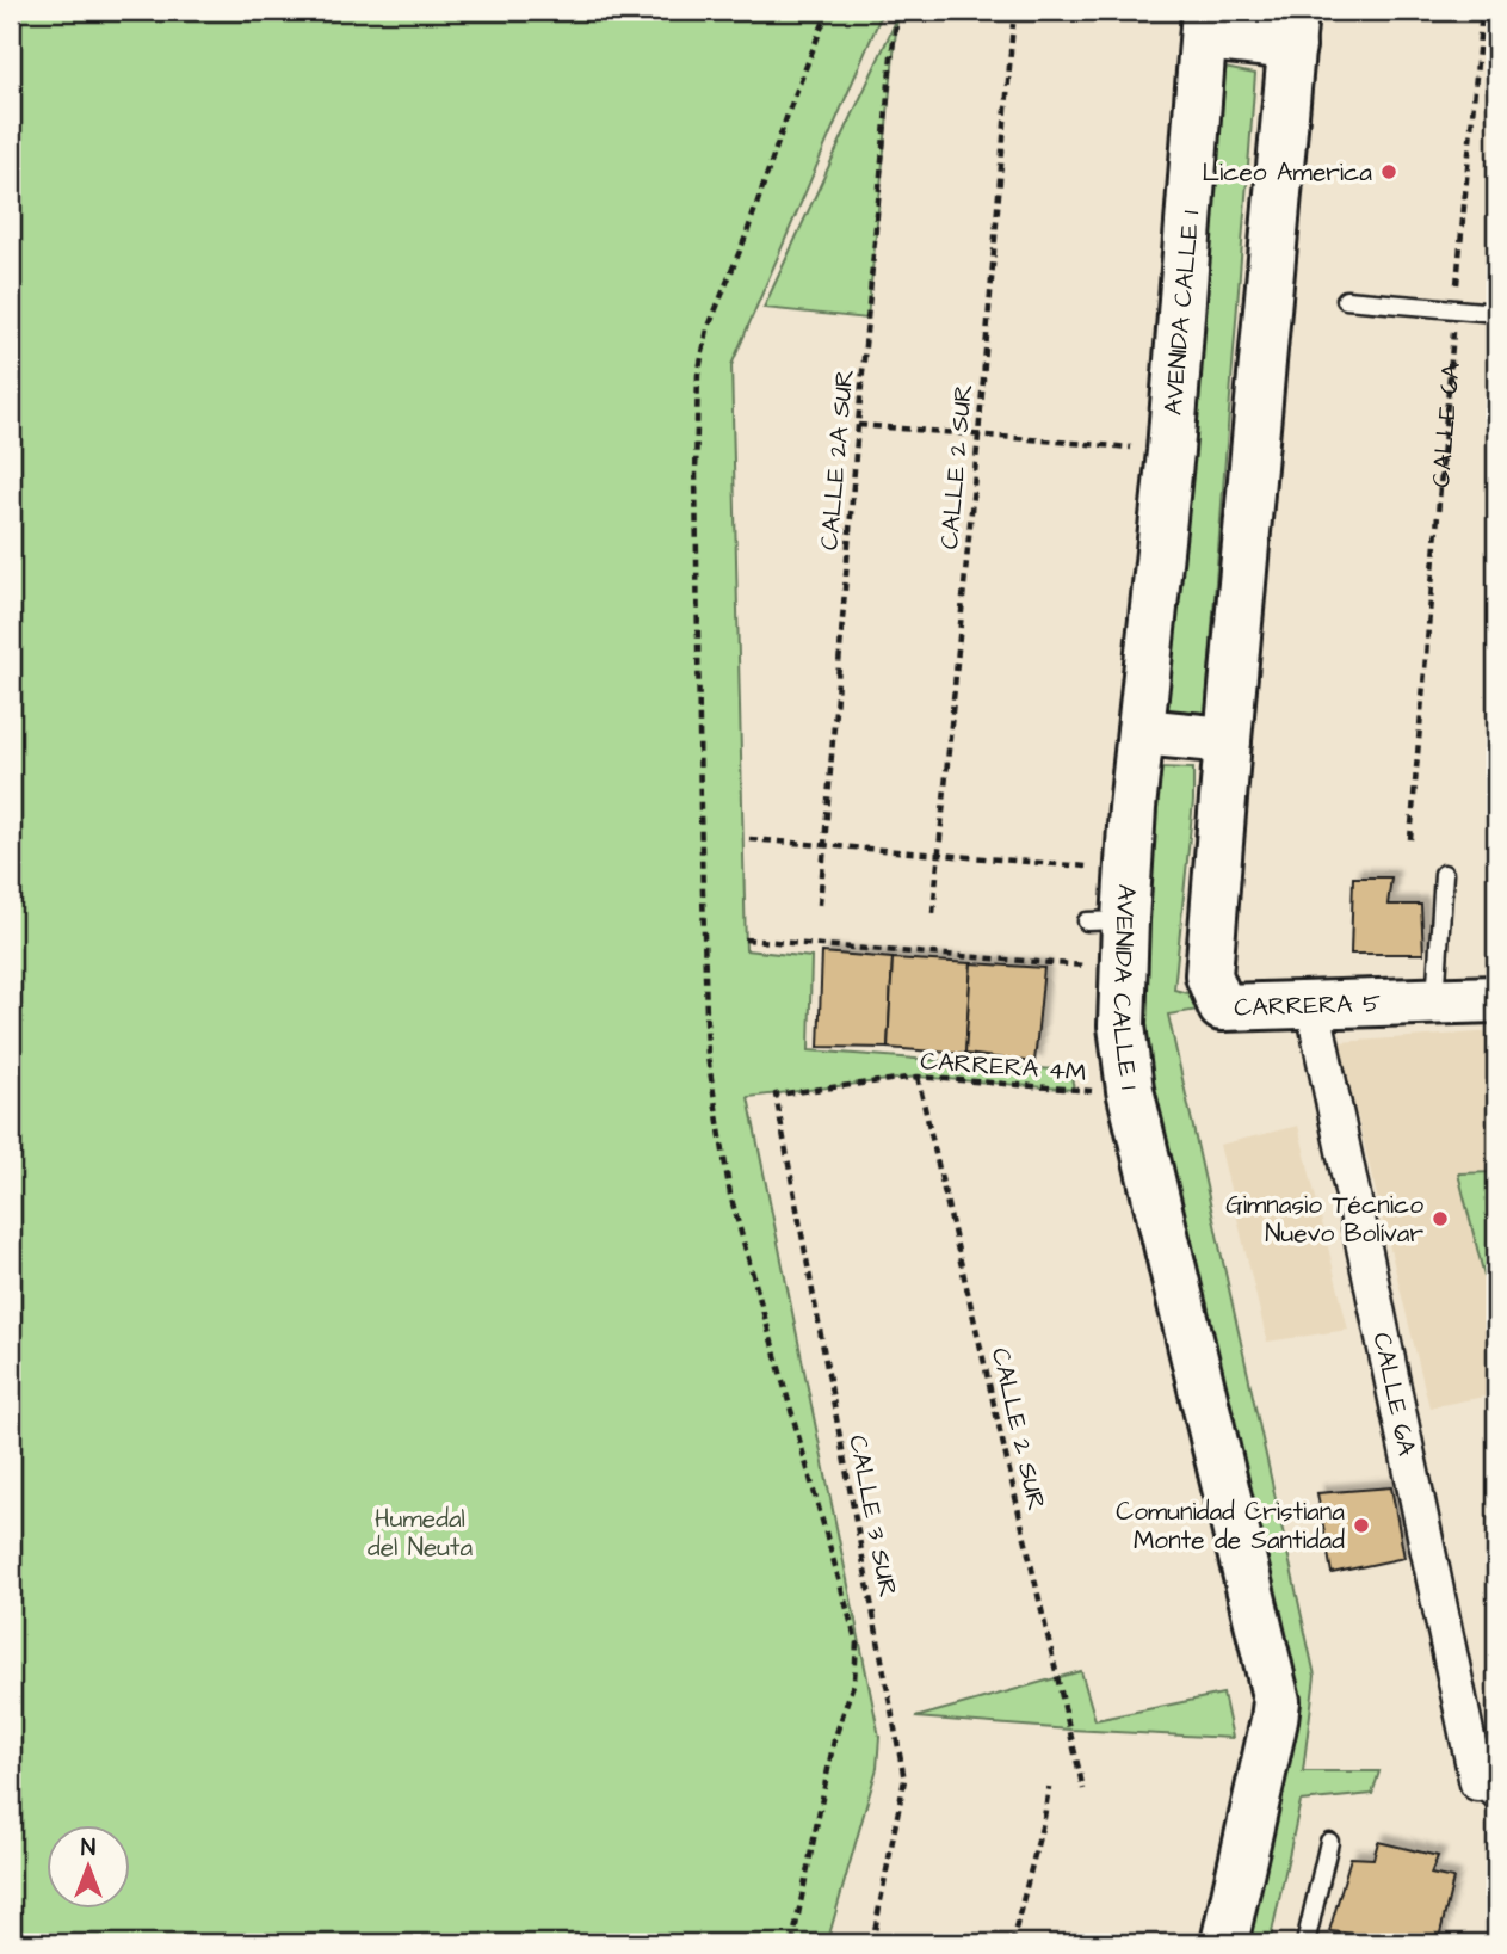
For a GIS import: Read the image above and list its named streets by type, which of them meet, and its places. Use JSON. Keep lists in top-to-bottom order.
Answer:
{
  "streets": {
    "main road": ["AVENIDA CALLE 1", "CARRERA 5"],
    "street": ["CALLE 6A"],
    "path": [
      "CALLE 2A SUR",
      "CALLE 2 SUR",
      "CARRERA 4M",
      "CALLE 3 SUR"
    ]
  },
  "crossings": [
    ["AVENIDA CALLE 1", "CARRERA 4M"],
    ["CALLE 6A", "CARRERA 5"],
    ["CALLE 2 SUR", "CARRERA 4M"],
    ["CARRERA 4M", "CALLE 3 SUR"]
  ],
  "parks": ["Humedal del Neuta"],
  "places": ["Liceo America", "Gimnasio Técnico Nuevo Bolívar", "Comunidad Cristiana Monte de Santidad"],
  "north": "top"
}
